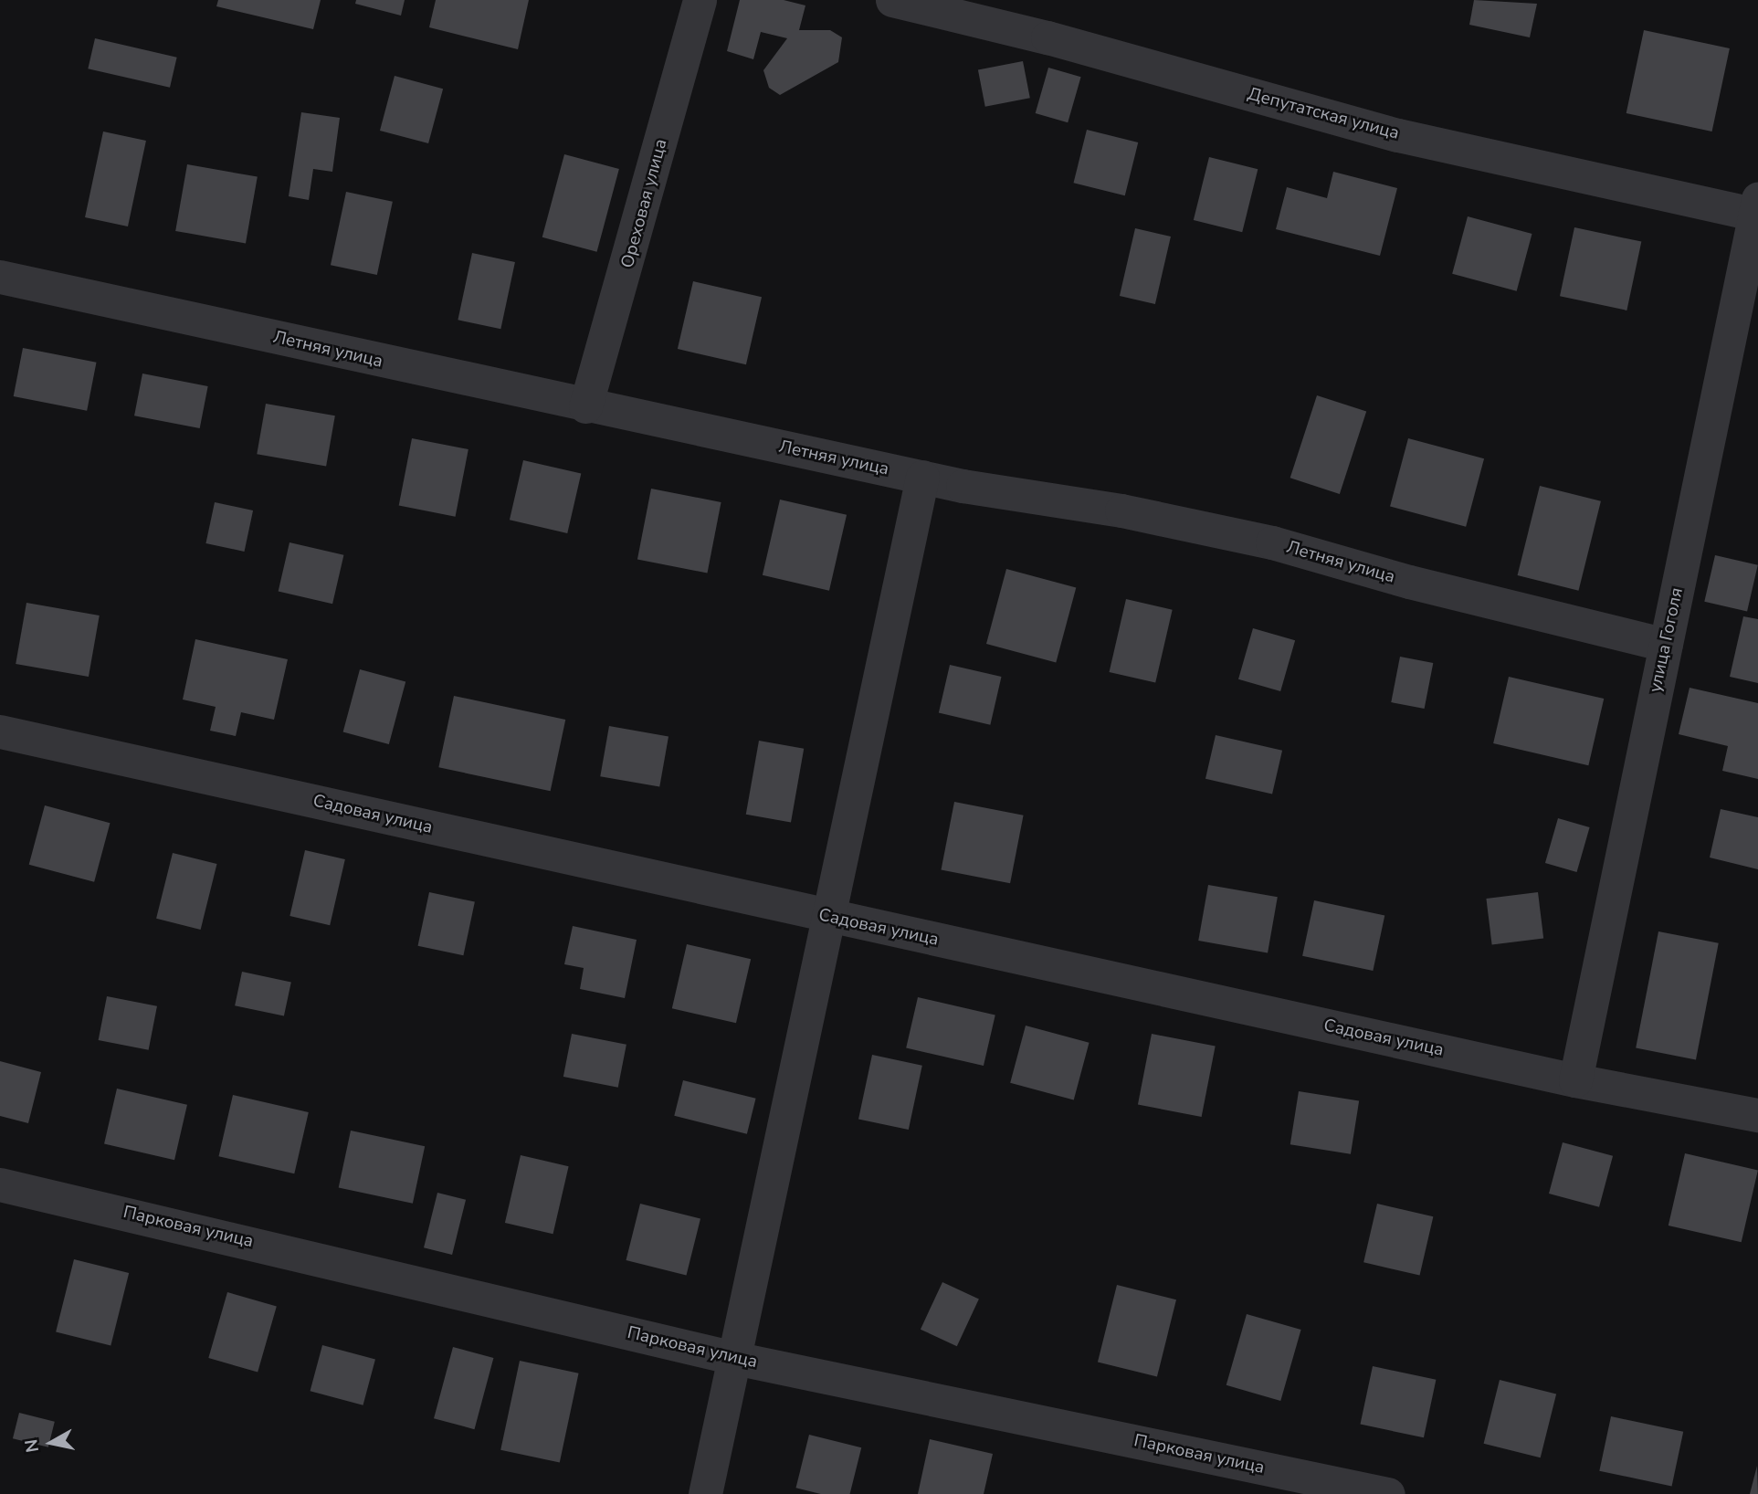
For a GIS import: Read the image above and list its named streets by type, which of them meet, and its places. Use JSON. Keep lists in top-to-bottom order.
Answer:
{
  "streets": {
    "street": [
      "Депутатская улица",
      "Ореховая улица",
      "Летняя улица",
      "улица Гоголя",
      "Садовая улица",
      "Парковая улица"
    ]
  },
  "crossings": [
    ["Депутатская улица", "улица Гоголя"],
    ["Ореховая улица", "Летняя улица"],
    ["Летняя улица", "улица Гоголя"],
    ["улица Гоголя", "Садовая улица"]
  ],
  "north": "left"
}
